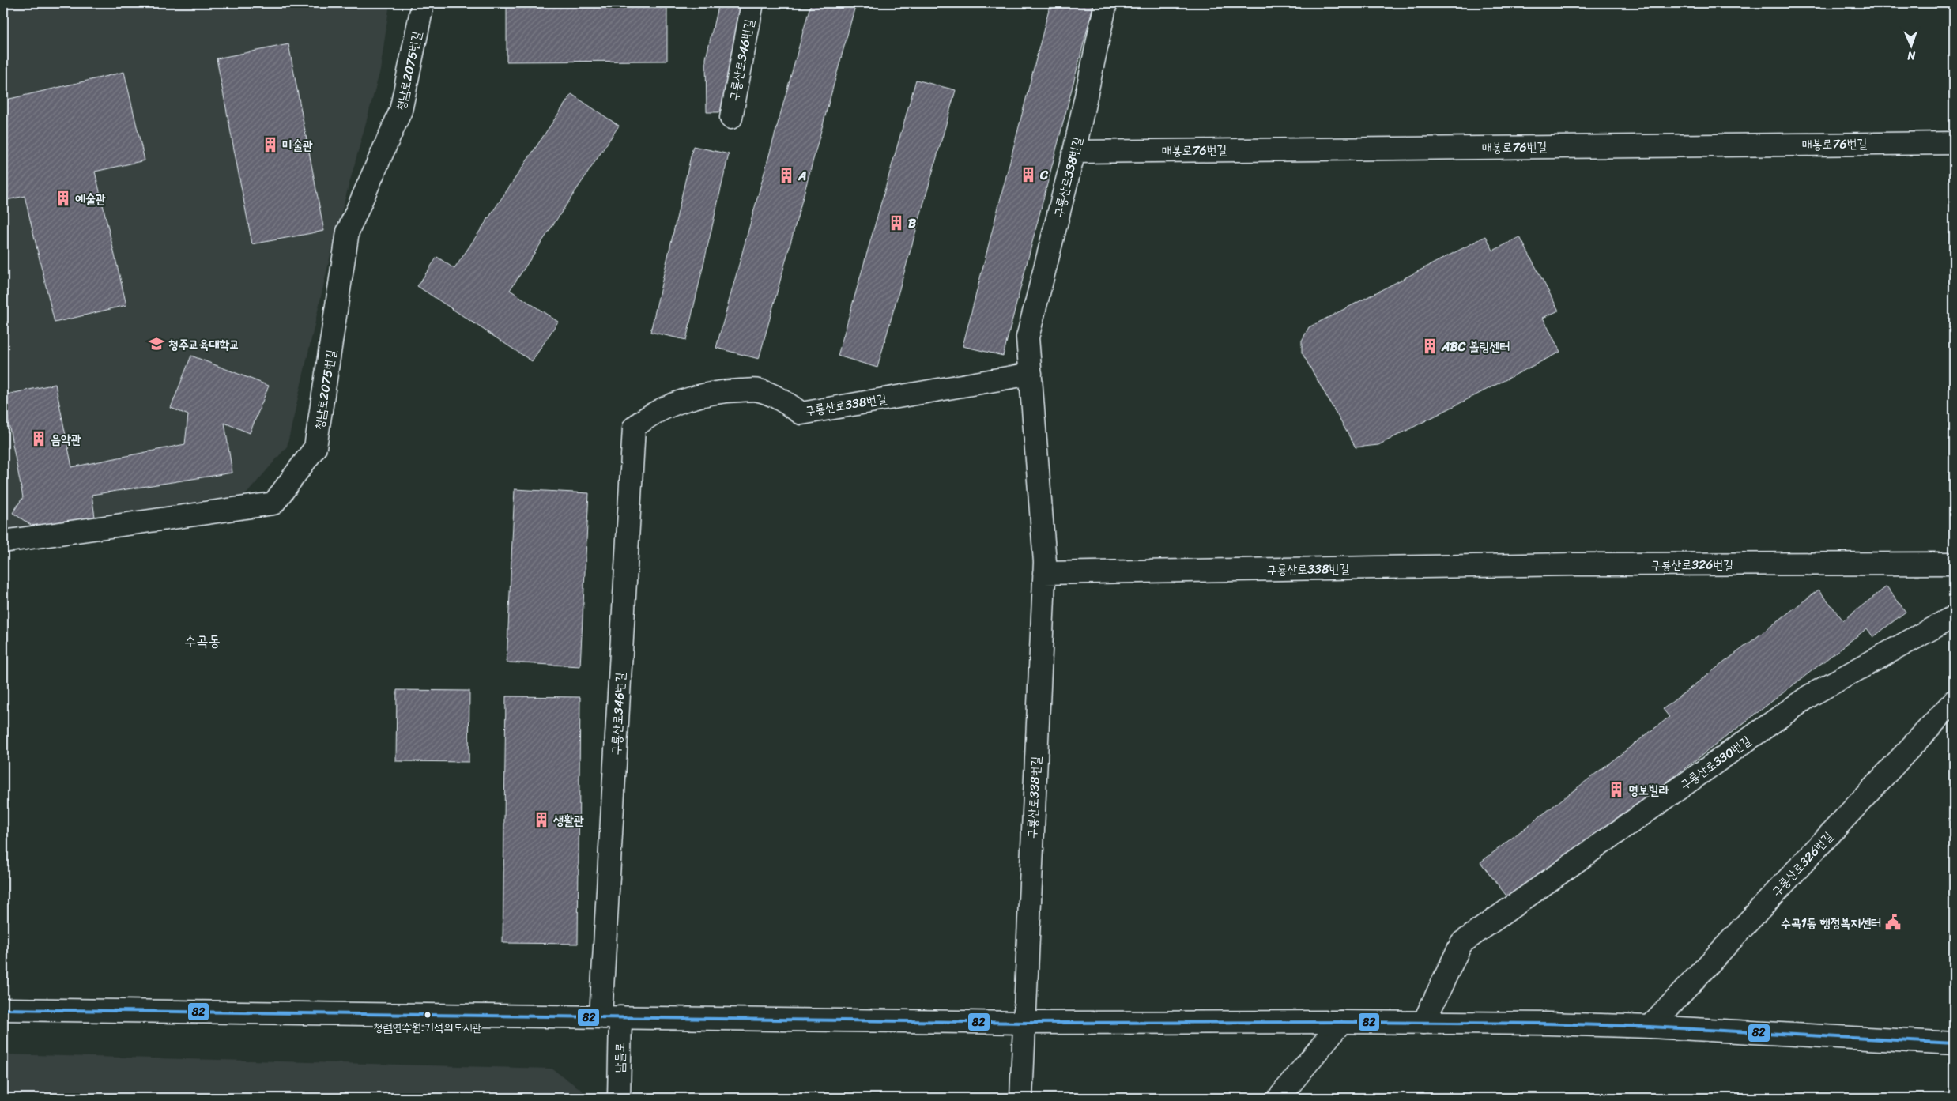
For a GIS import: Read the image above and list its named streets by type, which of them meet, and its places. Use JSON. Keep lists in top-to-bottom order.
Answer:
{
  "streets": {
    "street": [
      "구룡산로346번길",
      "청남로2075번길",
      "매봉로76번길",
      "구룡산로338번길",
      "구룡산로326번길",
      "구룡산로330번길",
      "남들로"
    ]
  },
  "crossings": [
    ["구룡산로346번길", "구룡산로338번길"],
    ["구룡산로346번길", "남들로"],
    ["매봉로76번길", "구룡산로338번길"],
    ["구룡산로338번길", "구룡산로326번길"]
  ],
  "districts": ["수곡동"],
  "places": {
    "building": [
      "미술관",
      "C",
      "A",
      "예술관",
      "B",
      "ABC 볼링센터",
      "음악관",
      "명보빌라",
      "생활관"
    ],
    "school or university": ["청주교육대학교"],
    "public building": ["수곡1동 행정복지센터"],
    "other": ["청렴연수원.기적의도서관"]
  },
  "lines": ["transit line 82"],
  "north": "bottom"
}
